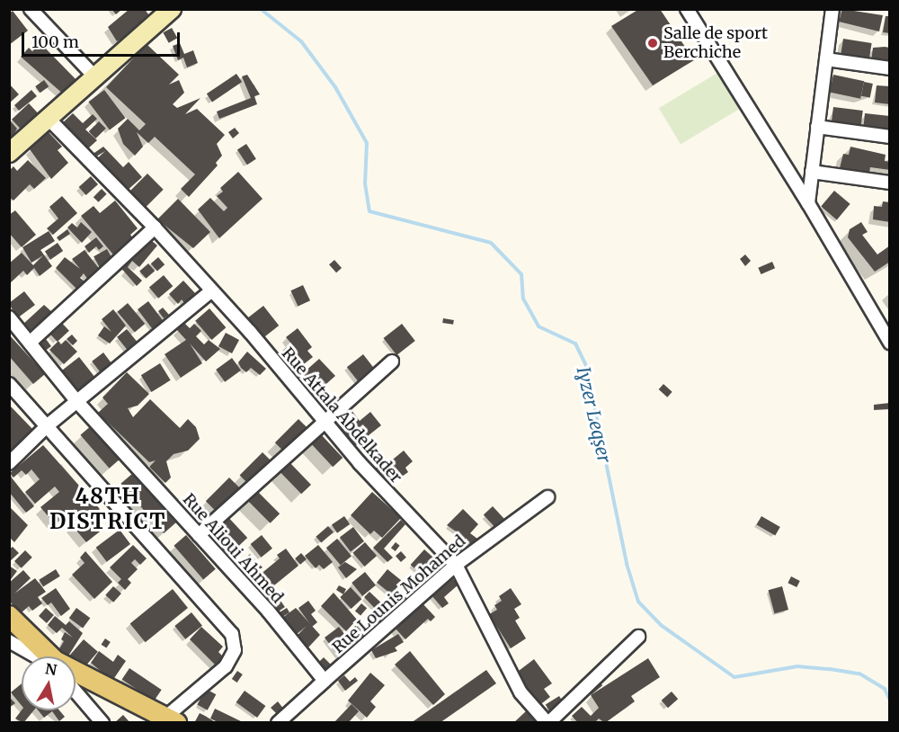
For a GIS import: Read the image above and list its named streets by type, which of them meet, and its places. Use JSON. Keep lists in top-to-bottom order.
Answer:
{
  "streets": {
    "street": ["Rue Attala Abdelkader", "Rue Alioui Ahmed", "Rue Lounis Mohamed"]
  },
  "crossings": [
    ["Rue Attala Abdelkader", "Rue Lounis Mohamed"],
    ["Rue Alioui Ahmed", "Rue Lounis Mohamed"]
  ],
  "districts": ["48TH DISTRICT"],
  "water": ["Iɣzer Leqṣer"],
  "places": ["Salle de sport Berchiche"],
  "scale_bar": "100 m",
  "north": "top"
}
